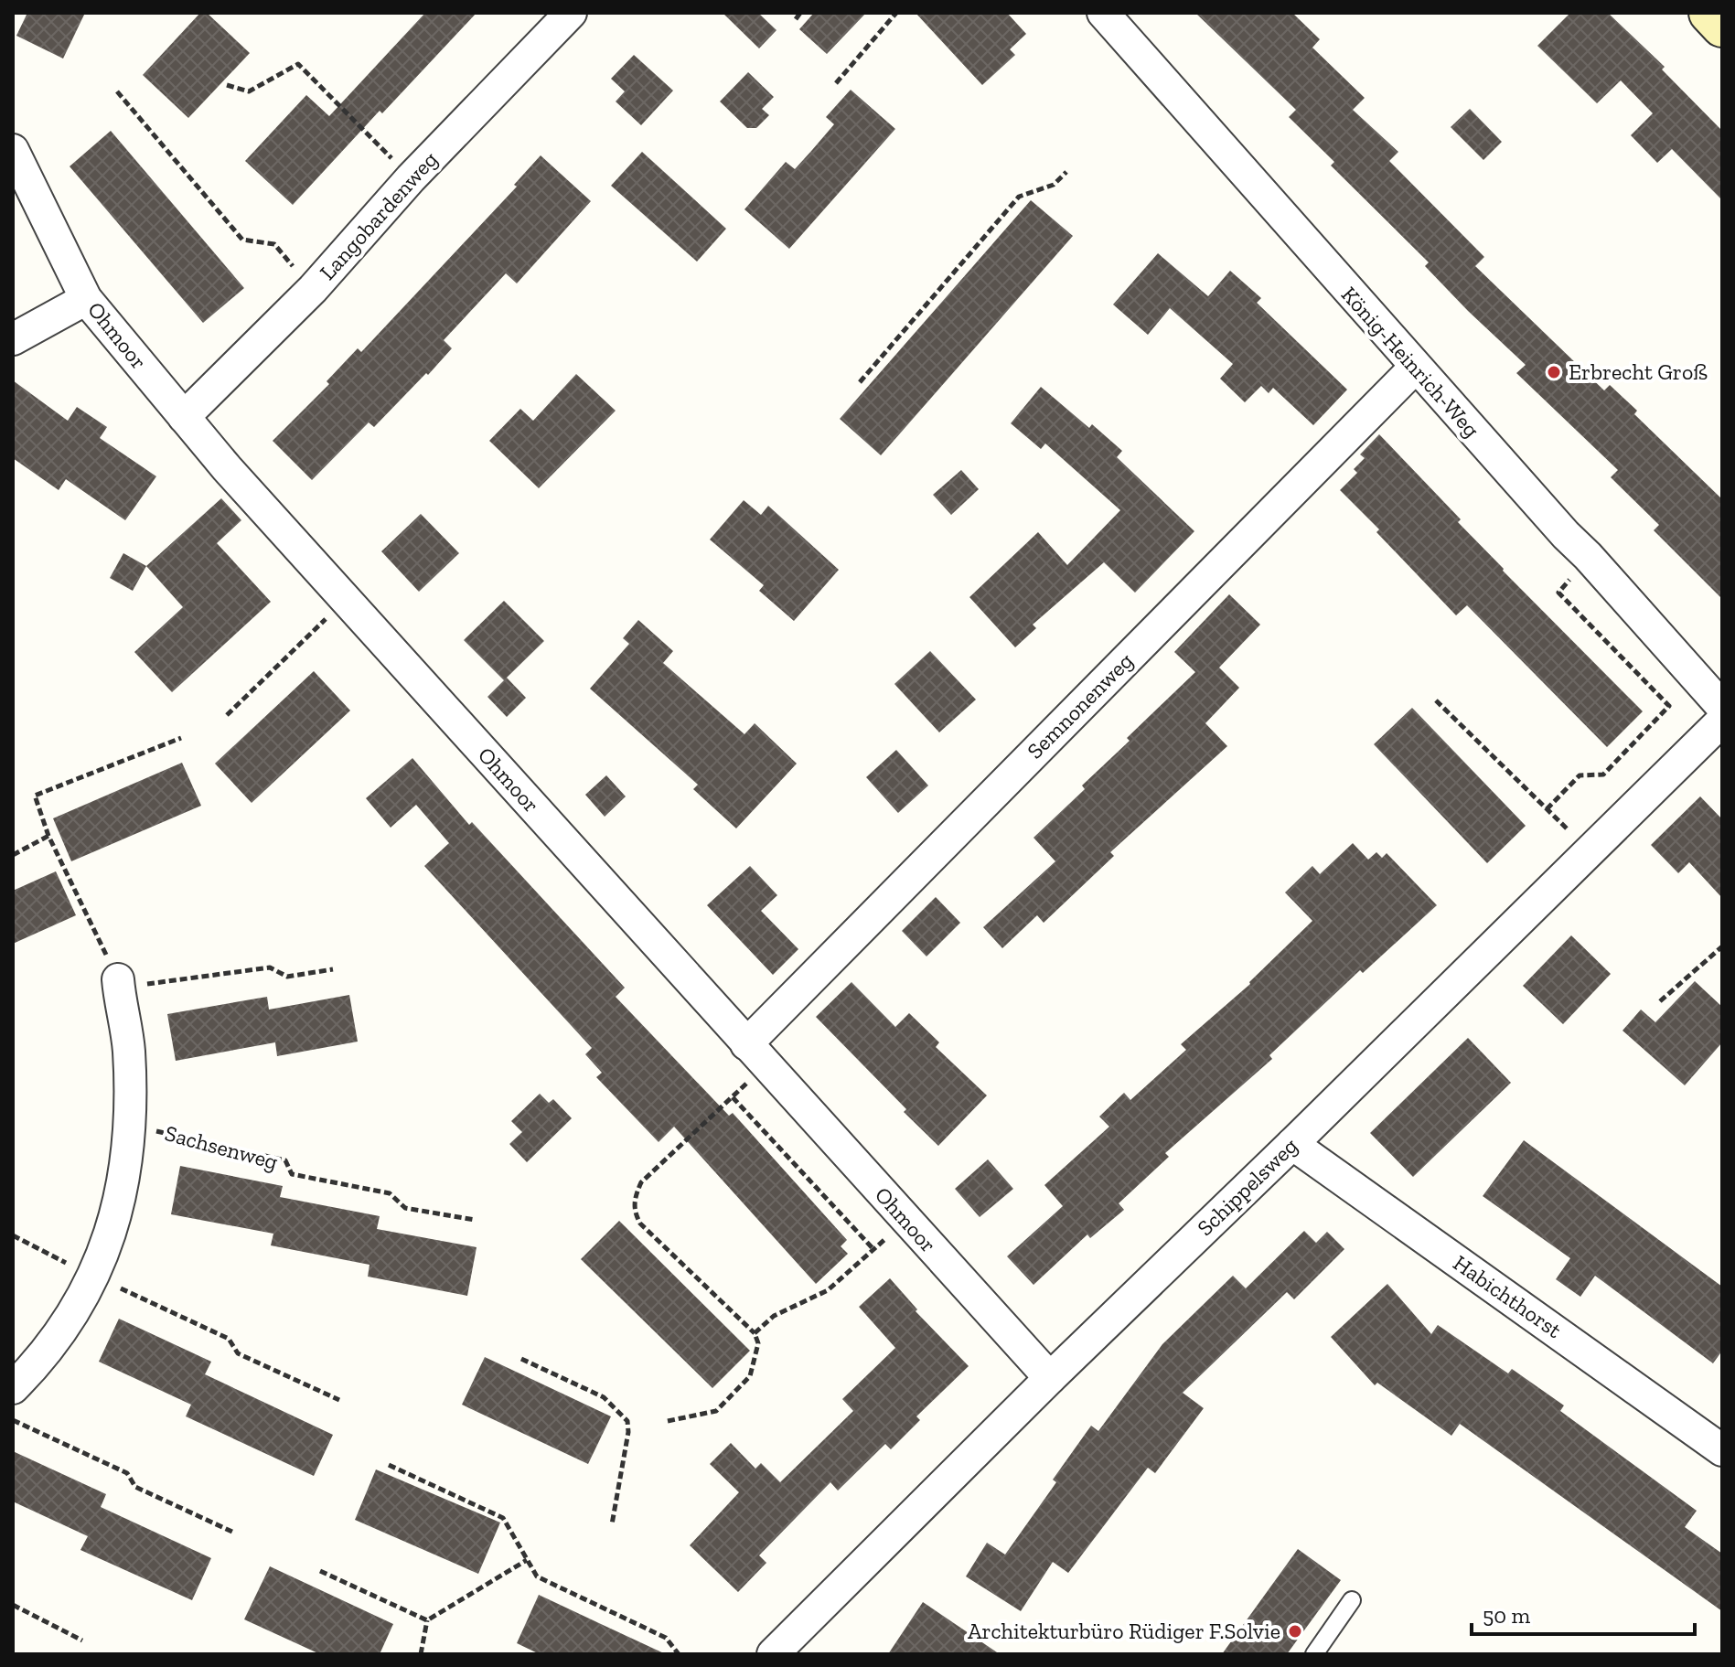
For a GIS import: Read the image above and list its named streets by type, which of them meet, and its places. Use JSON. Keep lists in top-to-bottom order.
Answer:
{
  "streets": {
    "street": [
      "Langobardenweg",
      "Ohmoor",
      "König-Heinrich-Weg",
      "Semnonenweg",
      "Schippelsweg",
      "Habichthorst"
    ],
    "path": ["Sachsenweg"]
  },
  "crossings": [
    ["Langobardenweg", "Ohmoor"],
    ["Ohmoor", "Semnonenweg"],
    ["Ohmoor", "Schippelsweg"],
    ["König-Heinrich-Weg", "Semnonenweg"],
    ["Schippelsweg", "Habichthorst"]
  ],
  "places": ["Erbrecht Groß", "Architekturbüro Rüdiger F.Solvie"],
  "scale_bar": "50 m"
}
